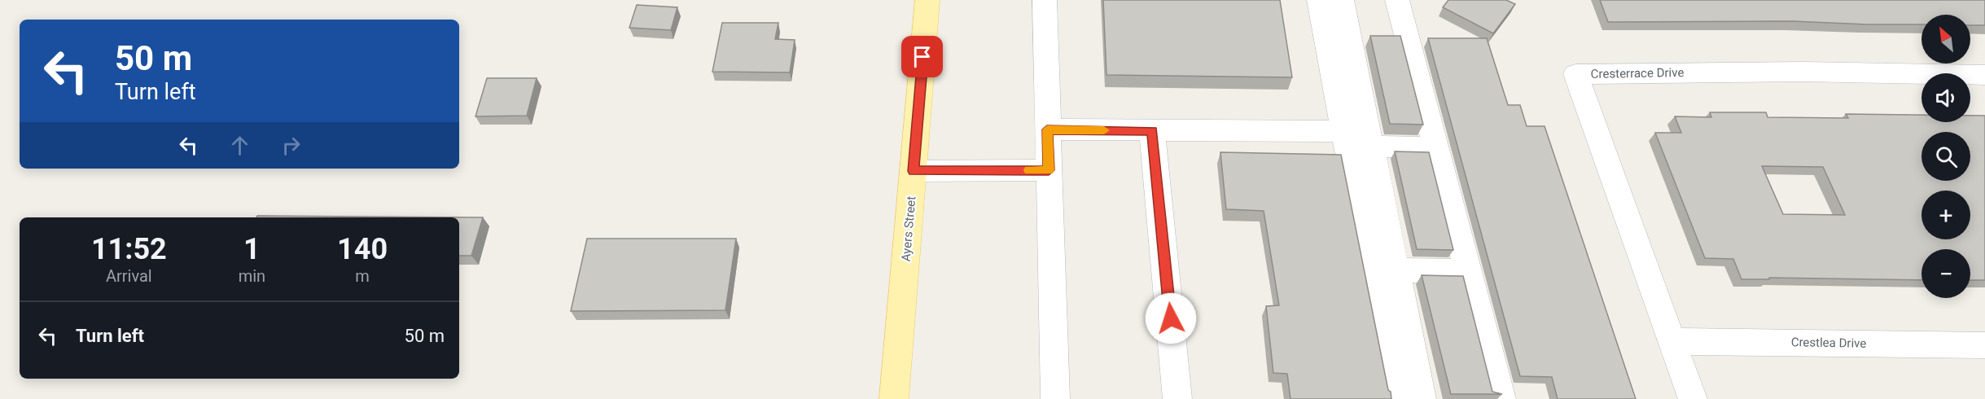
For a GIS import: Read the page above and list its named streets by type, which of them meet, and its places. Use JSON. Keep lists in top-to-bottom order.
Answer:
{
  "streets": {
    "main road": ["Ayers Street"],
    "street": ["Cresterrace Drive", "Crestlea Drive"]
  },
  "crossings": [
    ["Cresterrace Drive", "Crestlea Drive"]
  ],
  "north": "top left",
  "page": {
    "map_buttons": ["+", "−"],
    "turn": ["50 m", "Turn left"],
    "eta": [
      "11:52",
      "Arrival",
      "1",
      "min",
      "140",
      "m"
    ],
    "list": [
      {
        "name": "Turn left",
        "value": "50 m"
      }
    ]
  }
}
